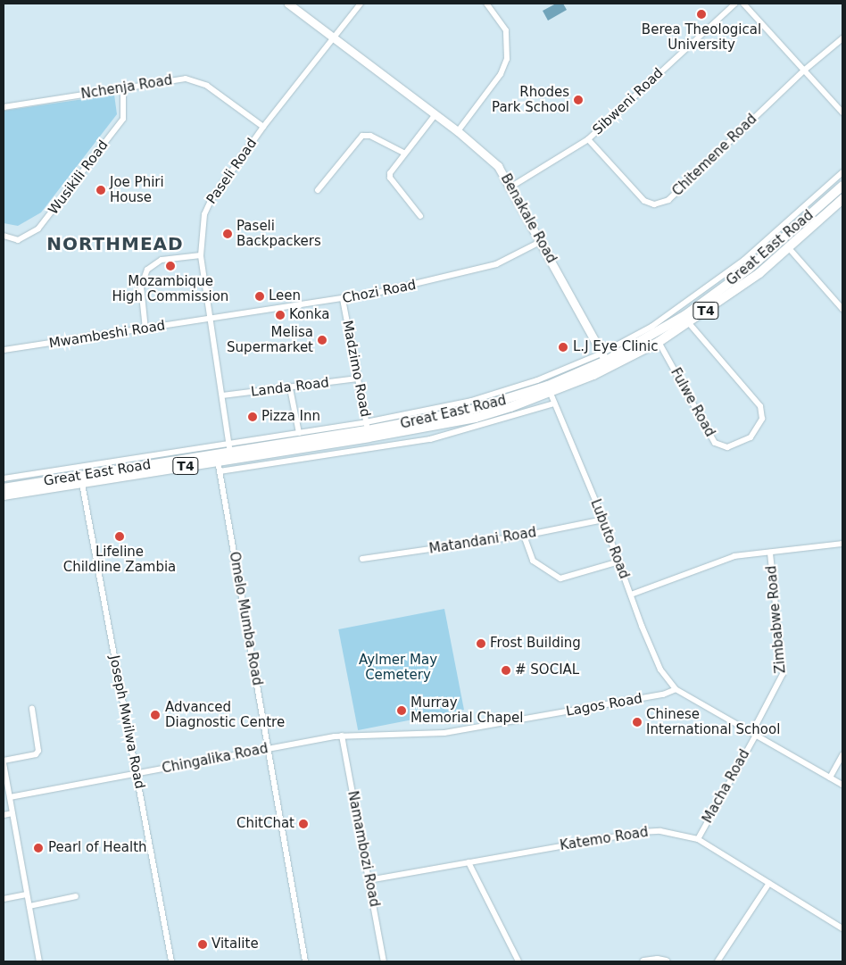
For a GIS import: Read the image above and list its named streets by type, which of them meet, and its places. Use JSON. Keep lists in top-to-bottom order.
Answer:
{
  "streets": {
    "main road": ["Great East Road", "T4"],
    "street": [
      "Nchenja Road",
      "Sibweni Road",
      "Chitemene Road",
      "Paseli Road",
      "Wusikili Road",
      "Benakale Road",
      "Chozi Road",
      "Mwambeshi Road",
      "Madzimo Road",
      "Landa Road",
      "Fulwe Road",
      "Lubuto Road",
      "Matandani Road",
      "Omelo Mumba Road",
      "Zimbabwe Road",
      "Lagos Road",
      "Joseph Mwilwa Road",
      "Chingalika Road",
      "Macha Road",
      "Katemo Road",
      "Namambozi Road"
    ]
  },
  "crossings": [
    ["Nchenja Road", "Paseli Road"],
    ["Nchenja Road", "Wusikili Road"],
    ["Sibweni Road", "Chitemene Road"],
    ["Sibweni Road", "Benakale Road"],
    ["Paseli Road", "Benakale Road"],
    ["Paseli Road", "Great East Road"],
    ["Paseli Road", "Chozi Road"],
    ["Paseli Road", "Mwambeshi Road"],
    ["Paseli Road", "Landa Road"],
    ["Benakale Road", "Great East Road"],
    ["Benakale Road", "Chozi Road"],
    ["Great East Road", "Madzimo Road"],
    ["Great East Road", "Fulwe Road"],
    ["Great East Road", "Lubuto Road"],
    ["Great East Road", "Omelo Mumba Road"],
    ["Great East Road", "Joseph Mwilwa Road"],
    ["Chozi Road", "Mwambeshi Road"],
    ["Chozi Road", "Madzimo Road"],
    ["Madzimo Road", "Landa Road"],
    ["Lubuto Road", "Matandani Road"],
    ["Lubuto Road", "Lagos Road"],
    ["Omelo Mumba Road", "Chingalika Road"],
    ["Zimbabwe Road", "Macha Road"],
    ["Lagos Road", "Chingalika Road"],
    ["Lagos Road", "Namambozi Road"],
    ["Joseph Mwilwa Road", "Chingalika Road"],
    ["Chingalika Road", "Namambozi Road"],
    ["Macha Road", "Katemo Road"],
    ["Katemo Road", "Namambozi Road"]
  ],
  "districts": ["NORTHMEAD"],
  "parks": ["Aylmer May Cemetery"],
  "places": [
    "Berea Theological University",
    "Rhodes Park School",
    "Joe Phiri House",
    "Paseli Backpackers",
    "Mozambique High Commission",
    "Leen",
    "Konka",
    "Melisa Supermarket",
    "L.J Eye Clinic",
    "Pizza Inn",
    "Lifeline Childline Zambia",
    "Frost Building",
    "# SOCIAL",
    "Murray Memorial Chapel",
    "Advanced Diagnostic Centre",
    "Chinese International School",
    "ChitChat",
    "Pearl of Health",
    "Vitalite"
  ]
}
